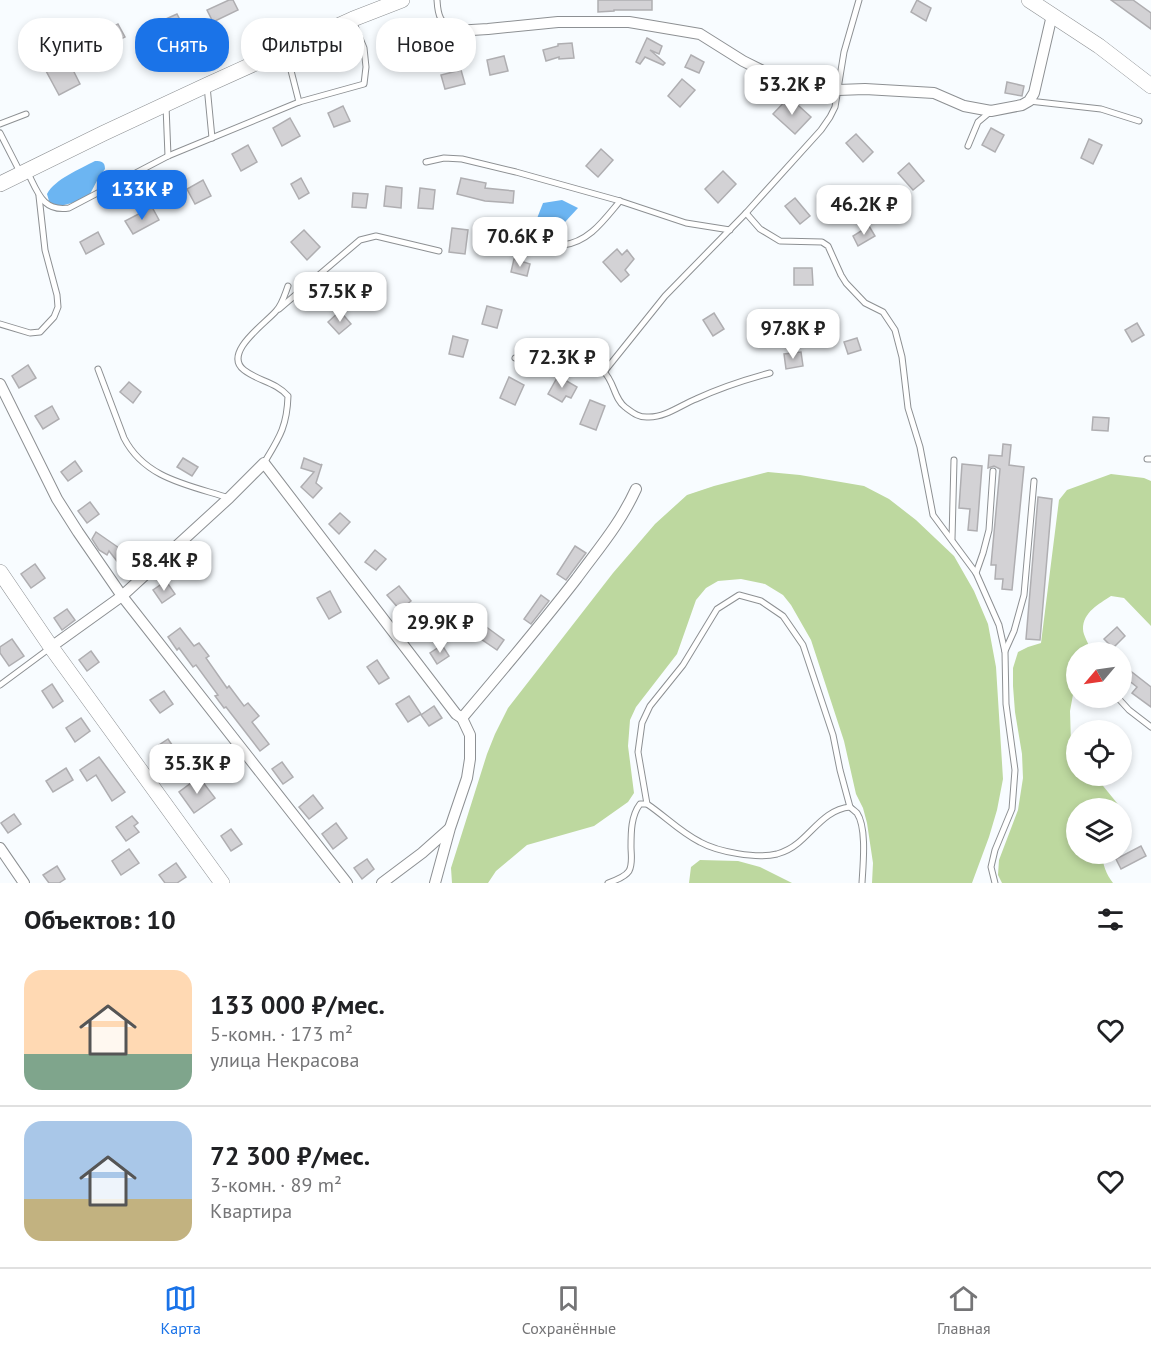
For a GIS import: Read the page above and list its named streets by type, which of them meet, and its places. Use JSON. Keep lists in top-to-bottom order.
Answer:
{
  "north": "bottom left",
  "page": {
    "chip": [
      "Купить",
      "Снять",
      "Фильтры",
      "Новое"
    ],
    "price": [
      "53.2K ₽",
      "133K ₽",
      "46.2K ₽",
      "70.6K ₽",
      "57.5K ₽",
      "97.8K ₽",
      "72.3K ₽",
      "58.4K ₽",
      "29.9K ₽",
      "35.3K ₽"
    ],
    "heading": "Объектов: 10",
    "list": [
      {
        "name": "133 000 ₽/мес.",
        "note": "5-комн. · 173 m² · улица Некрасова"
      },
      {
        "name": "72 300 ₽/мес.",
        "note": "3-комн. · 89 m² · Квартира"
      }
    ],
    "tabs": ["Карта", "Сохранённые", "Главная"]
  }
}
